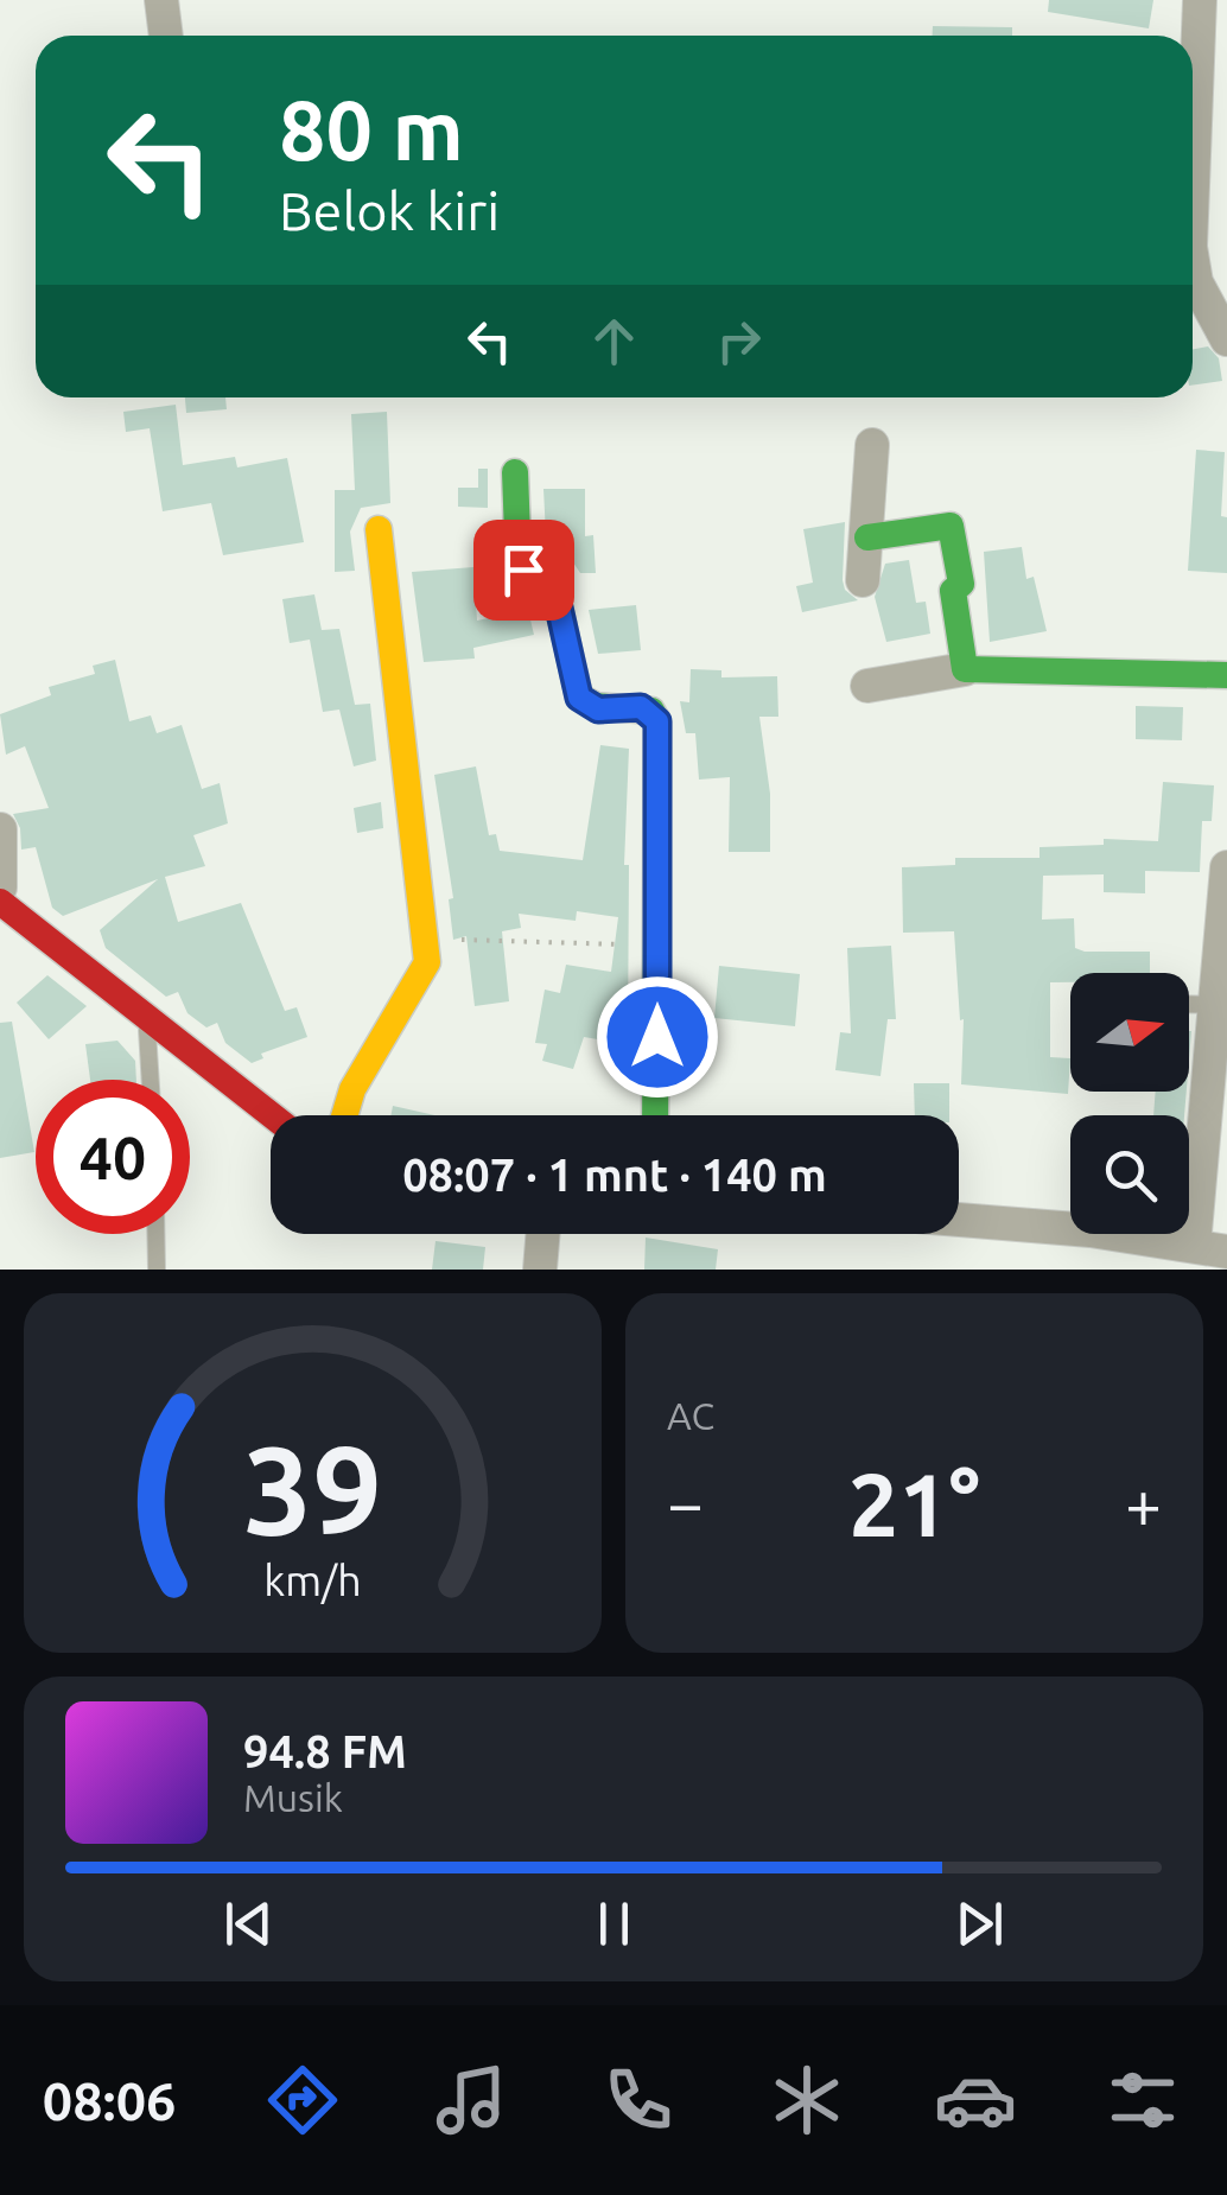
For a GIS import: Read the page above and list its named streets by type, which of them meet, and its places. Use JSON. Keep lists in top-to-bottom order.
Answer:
{
  "north": "right",
  "page": {
    "turn": ["80 m", "Belok kiri"],
    "limit": "40",
    "trip": "08:07 · 1 mnt · 140 m",
    "tile": "AC",
    "heat": ["−", "21°", "+"],
    "song": ["94.8 FM", "Musik"],
    "tabs": "08:06",
    "gauge": ["39", "km/h"]
  }
}
